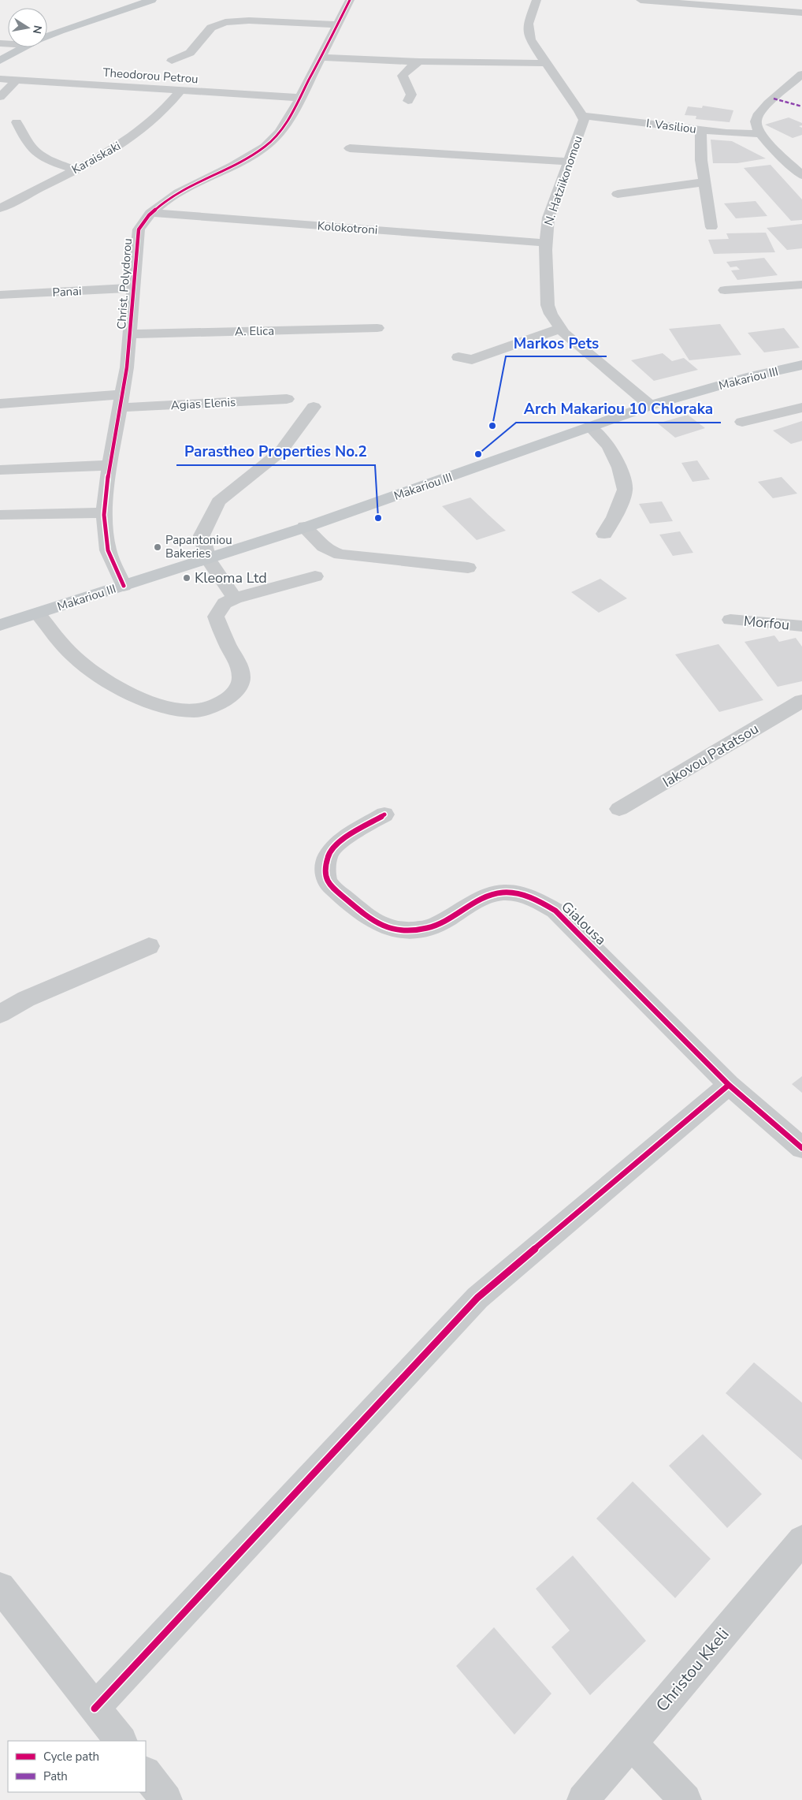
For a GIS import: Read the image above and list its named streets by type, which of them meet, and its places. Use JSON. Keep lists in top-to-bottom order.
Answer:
{
  "streets": {
    "main road": ["Makariou III"],
    "street": [
      "Theodorou Petrou",
      "I. Vasiliou",
      "Karaiskaki",
      "N. Hatziikonomou",
      "Kolokotroni",
      "Christ. Polydorou",
      "Panai",
      "A. Elica",
      "Agias Elenis",
      "Morfou",
      "Iakovou Patatsou",
      "Gialousa",
      "Christou Kkeli"
    ]
  },
  "crossings": [
    ["Theodorou Petrou", "Karaiskaki"],
    ["Theodorou Petrou", "Christ. Polydorou"],
    ["I. Vasiliou", "N. Hatziikonomou"],
    ["N. Hatziikonomou", "Kolokotroni"],
    ["N. Hatziikonomou", "Makariou III"],
    ["Kolokotroni", "Christ. Polydorou"],
    ["Christ. Polydorou", "Panai"],
    ["Christ. Polydorou", "A. Elica"],
    ["Christ. Polydorou", "Makariou III"],
    ["Christ. Polydorou", "Agias Elenis"]
  ],
  "places": [
    "Markos Pets",
    "Arch Makariou 10 Chloraka",
    "Parastheo Properties No.2",
    "Papantoniou Bakeries",
    "Kleoma Ltd"
  ],
  "legend": ["Cycle path", "Path"],
  "north": "right"
}
